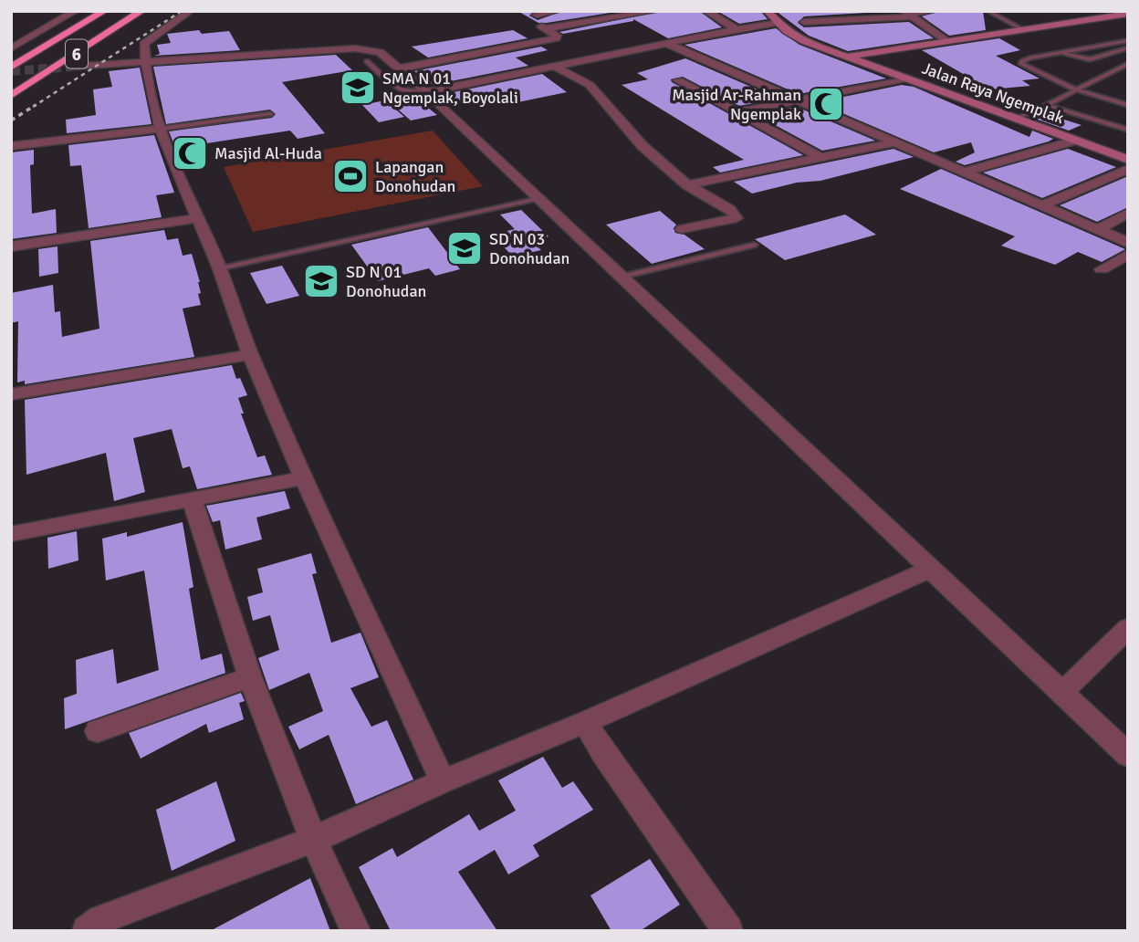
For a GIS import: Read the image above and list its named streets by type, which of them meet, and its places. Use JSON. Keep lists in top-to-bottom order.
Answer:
{
  "streets": {
    "highway": ["6"],
    "main road": ["Jalan Raya Ngemplak"]
  },
  "places": {
    "school or university": ["SMA N 01 Ngemplak, Boyolali", "SD N 03 Donohudan", "SD N 01 Donohudan"],
    "mosque": ["Masjid Ar-Rahman Ngemplak", "Masjid Al-Huda"],
    "sports": ["Lapangan Donohudan"]
  }
}
